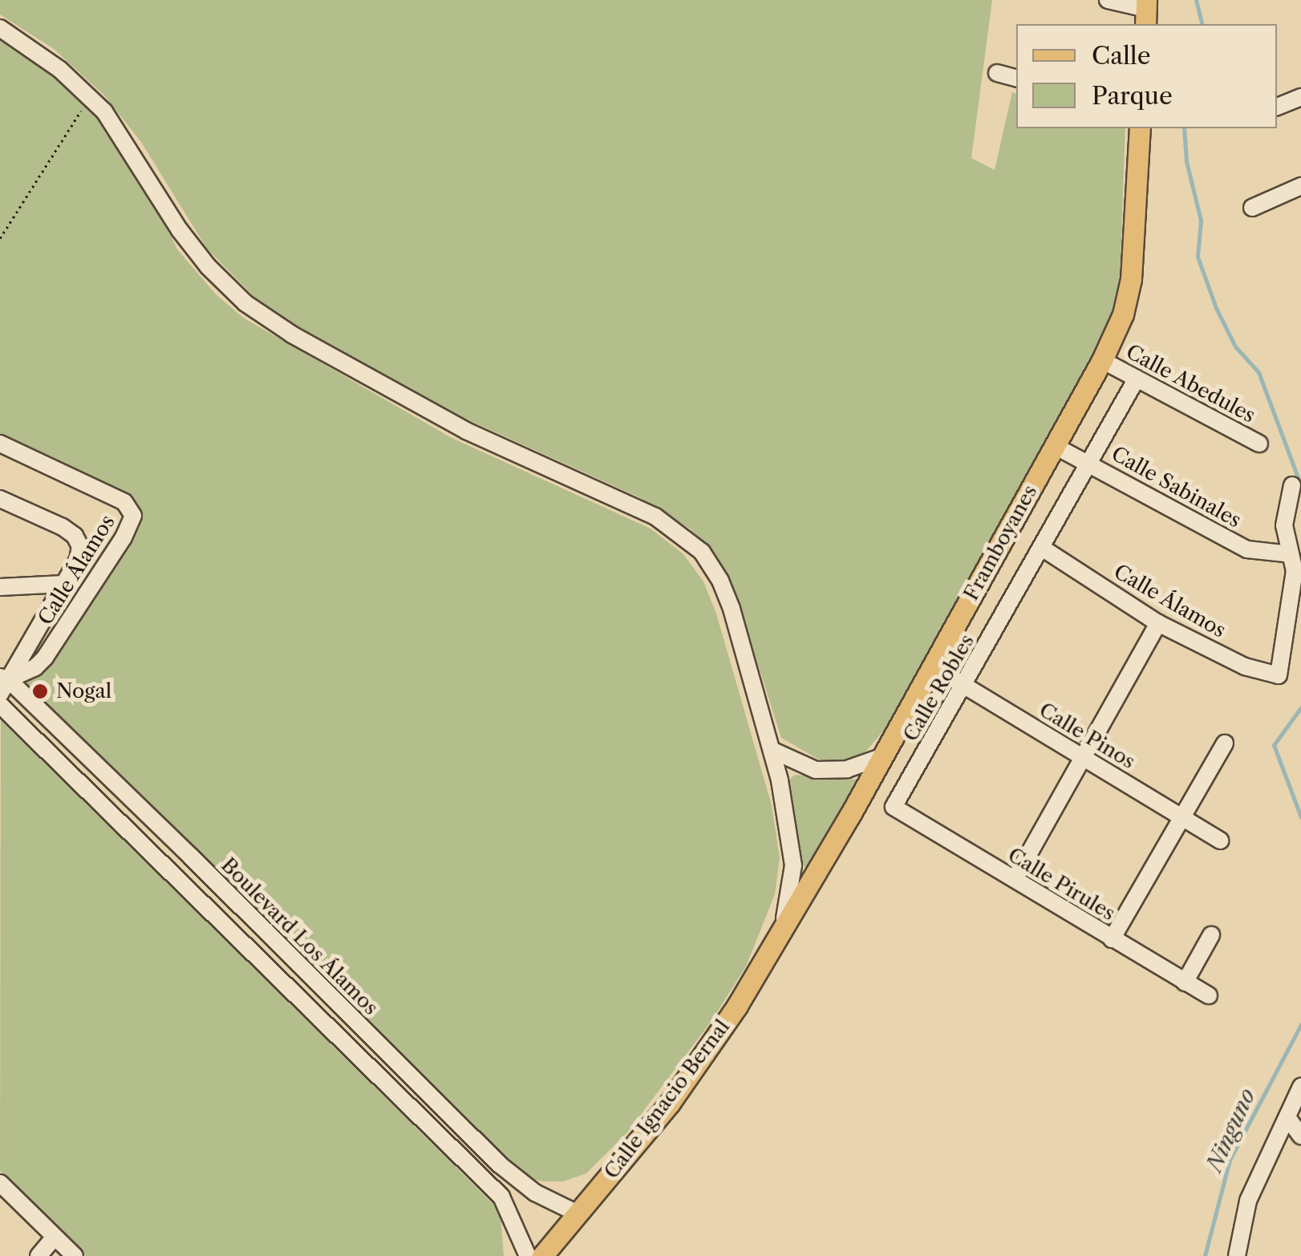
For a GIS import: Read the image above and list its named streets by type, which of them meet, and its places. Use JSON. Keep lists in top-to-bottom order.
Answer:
{
  "streets": {
    "main road": ["Framboyanes", "Calle Ignacio Bernal"],
    "street": [
      "Calle Abedules",
      "Calle Sabinales",
      "Calle Álamos",
      "Calle Robles",
      "Calle Pinos",
      "Calle Pirules",
      "Boulevard Los Álamos"
    ]
  },
  "crossings": [
    ["Calle Abedules", "Framboyanes"],
    ["Calle Abedules", "Calle Robles"],
    ["Calle Sabinales", "Framboyanes"],
    ["Calle Sabinales", "Calle Álamos"],
    ["Calle Sabinales", "Calle Robles"],
    ["Framboyanes", "Calle Pinos"],
    ["Framboyanes", "Calle Ignacio Bernal"],
    ["Calle Álamos", "Calle Robles"],
    ["Calle Álamos", "Boulevard Los Álamos"],
    ["Calle Robles", "Calle Pinos"],
    ["Calle Robles", "Calle Pirules"],
    ["Boulevard Los Álamos", "Calle Ignacio Bernal"]
  ],
  "water": ["Ninguno"],
  "places": ["Nogal"],
  "legend": ["Calle", "Parque"]
}
